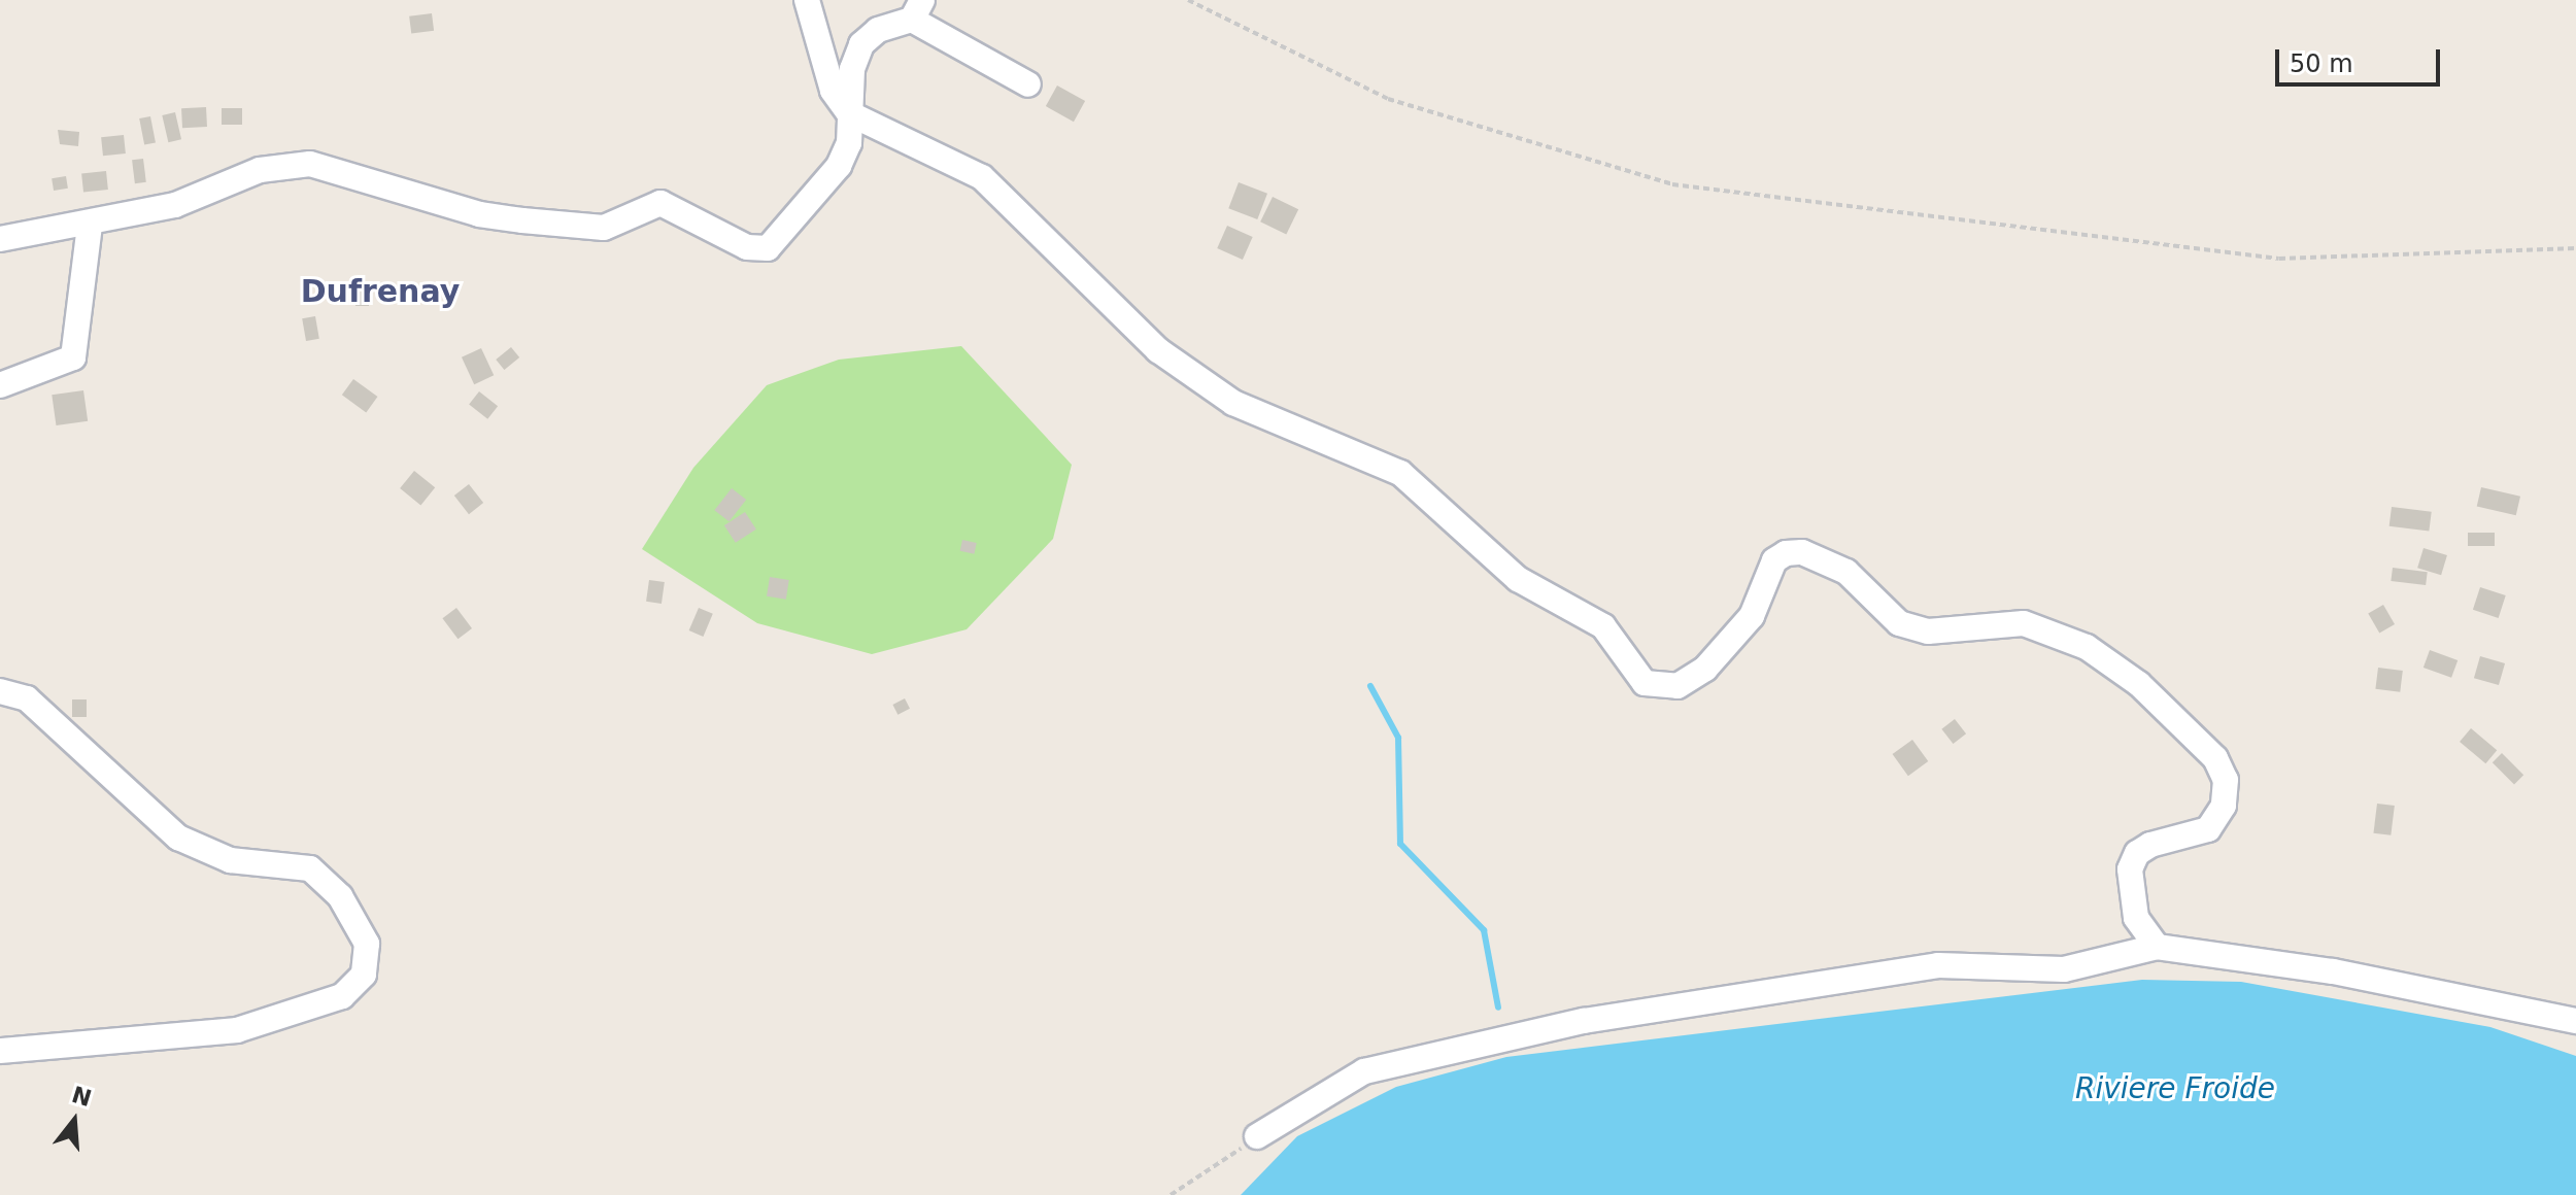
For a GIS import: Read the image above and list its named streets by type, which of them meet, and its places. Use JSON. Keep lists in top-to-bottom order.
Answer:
{
  "districts": ["Dufrenay"],
  "water": ["Riviere Froide"],
  "scale_bar": "50 m",
  "north": "top"
}
